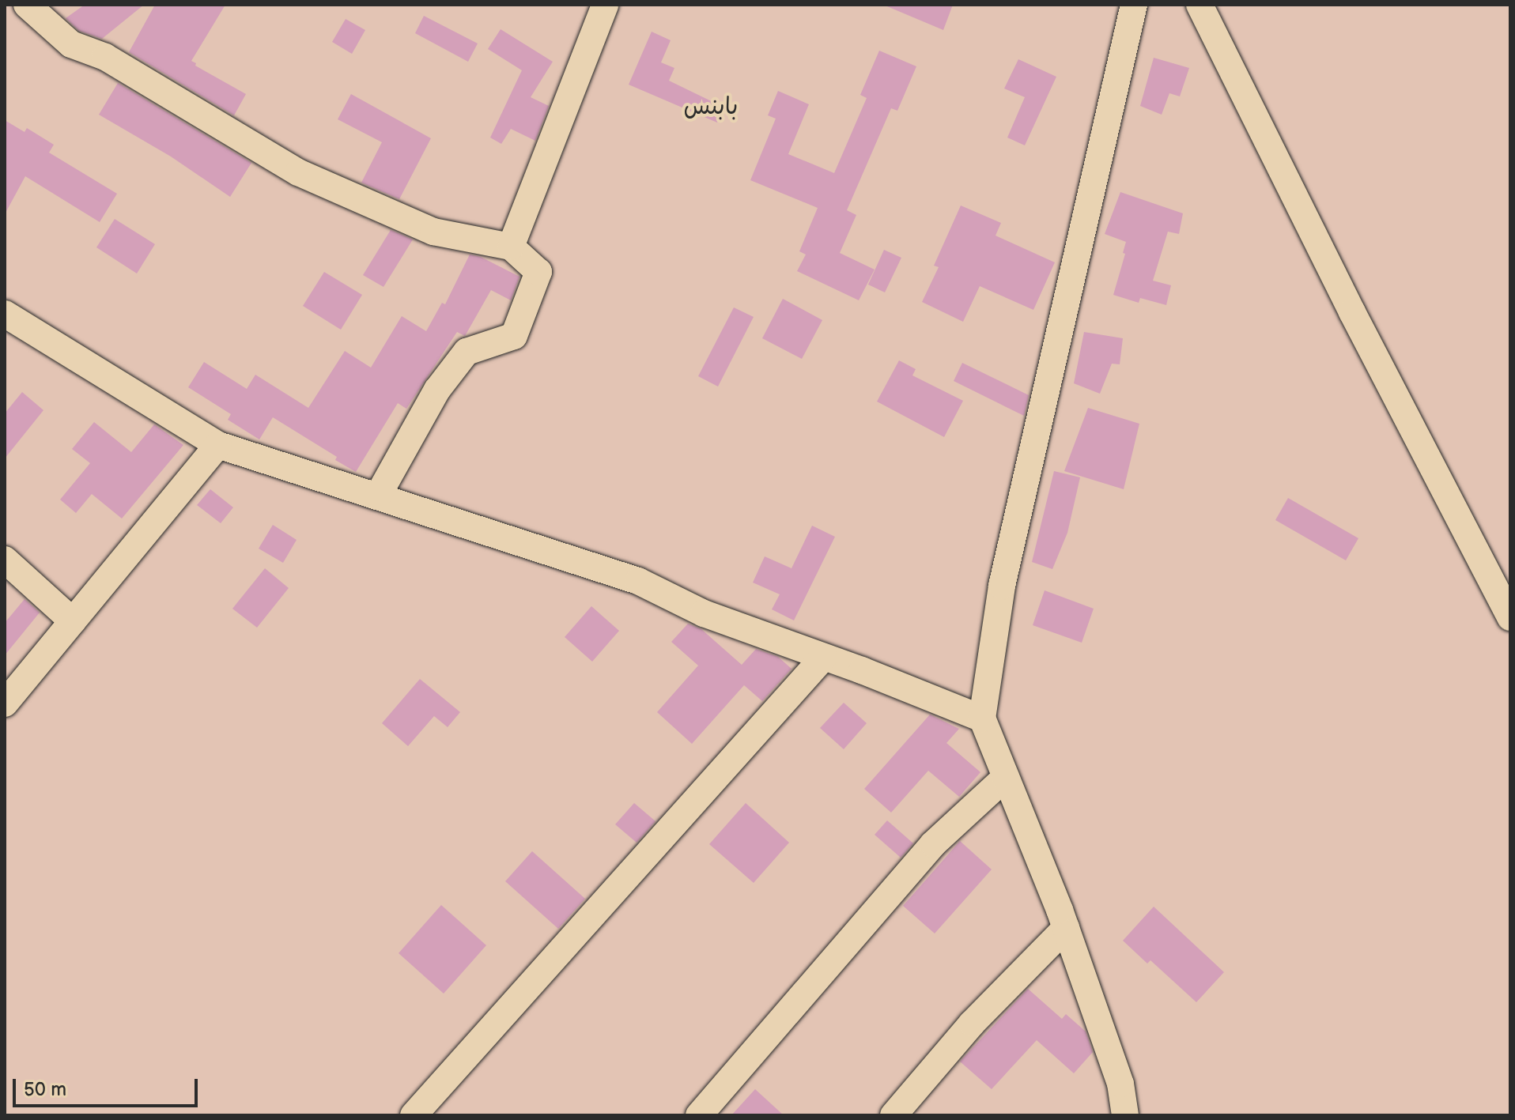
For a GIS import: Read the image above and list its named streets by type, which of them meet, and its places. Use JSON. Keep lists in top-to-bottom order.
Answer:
{
  "districts": ["بابنس"],
  "scale_bar": "50 m"
}
